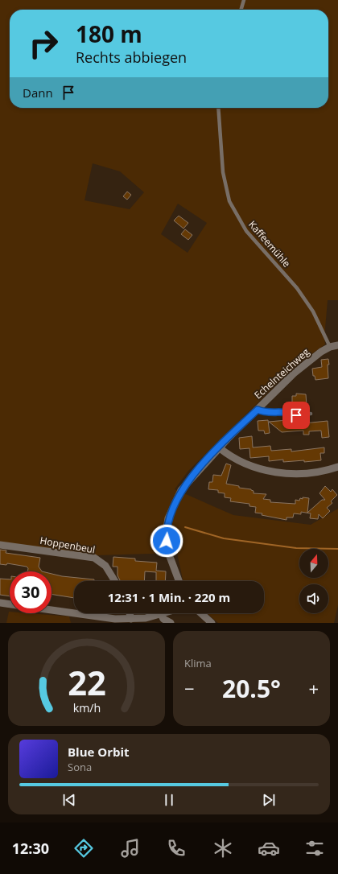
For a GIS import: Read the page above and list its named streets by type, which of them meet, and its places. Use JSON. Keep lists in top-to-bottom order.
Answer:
{
  "streets": {
    "street": ["Echelnteichweg", "Hoppenbeul"],
    "lane": ["Kaffeemühle"]
  },
  "crossings": [
    ["Kaffeemühle", "Echelnteichweg"]
  ],
  "north": "top",
  "page": {
    "turn": ["180 m", "Rechts abbiegen"],
    "then": "Dann",
    "limit": "30",
    "trip": "12:31 · 1 Min. · 220 m",
    "tile": "Klima",
    "heat": ["−", "20.5°", "+"],
    "song": ["Blue Orbit", "Sona"],
    "tabs": "12:30",
    "gauge": ["22", "km/h"]
  }
}
